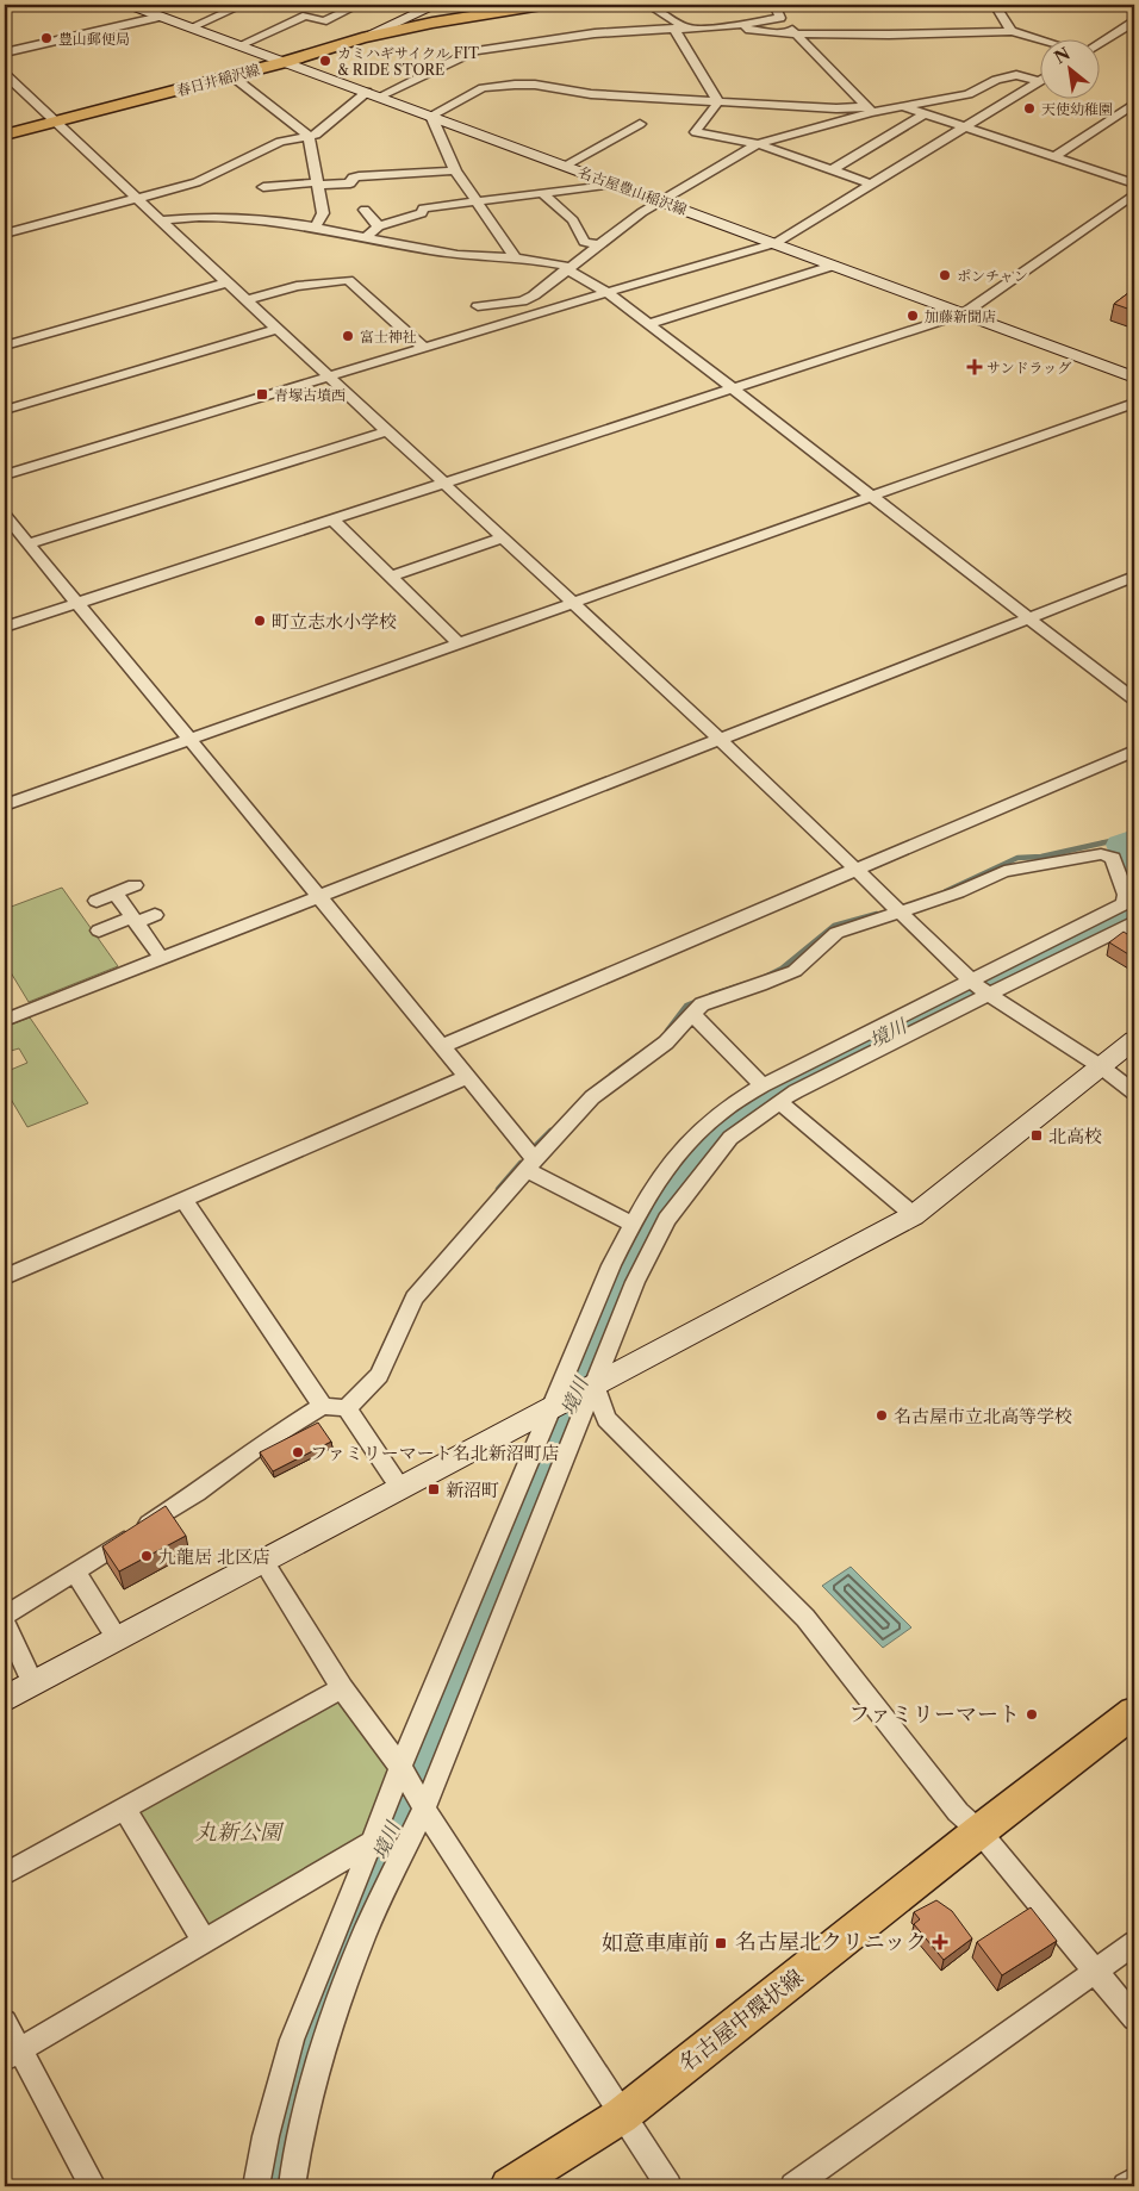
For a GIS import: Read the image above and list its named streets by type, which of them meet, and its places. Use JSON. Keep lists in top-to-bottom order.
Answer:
{
  "streets": {
    "main road": ["春日井稲沢線", "名古屋豊山稲沢線", "名古屋中環状線"]
  },
  "crossings": [
    ["春日井稲沢線", "名古屋豊山稲沢線"]
  ],
  "water": ["境川"],
  "parks": ["丸新公園"],
  "places": {
    "other": [
      "豊山郵便局",
      "カミハギサイクル FIT & RIDE STORE",
      "天使幼稚園",
      "ポンチャン",
      "加藤新聞店",
      "富士神社",
      "町立志水小学校",
      "名古屋市立北高等学校",
      "ファミリーマート名北新沼町店",
      "九龍居 北区店",
      "ファミリーマート"
    ],
    "health": ["サンドラッグ", "名古屋北クリニック"],
    "transit": [
      "青塚古墳西",
      "北高校",
      "新沼町",
      "如意車庫前"
    ]
  },
  "north": "top left"
}
